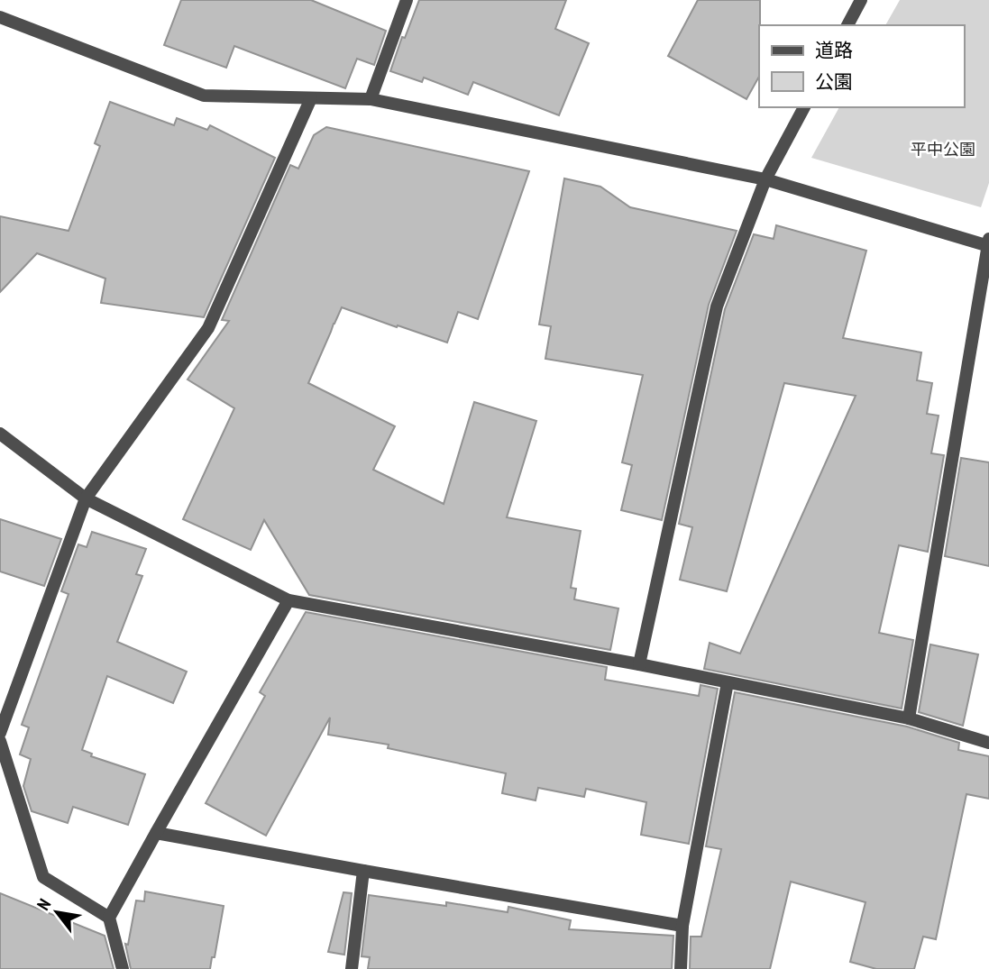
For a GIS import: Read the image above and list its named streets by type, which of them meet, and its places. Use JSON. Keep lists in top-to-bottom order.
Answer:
{
  "parks": ["平中公園"],
  "legend": ["道路", "公園"],
  "north": "top left"
}
